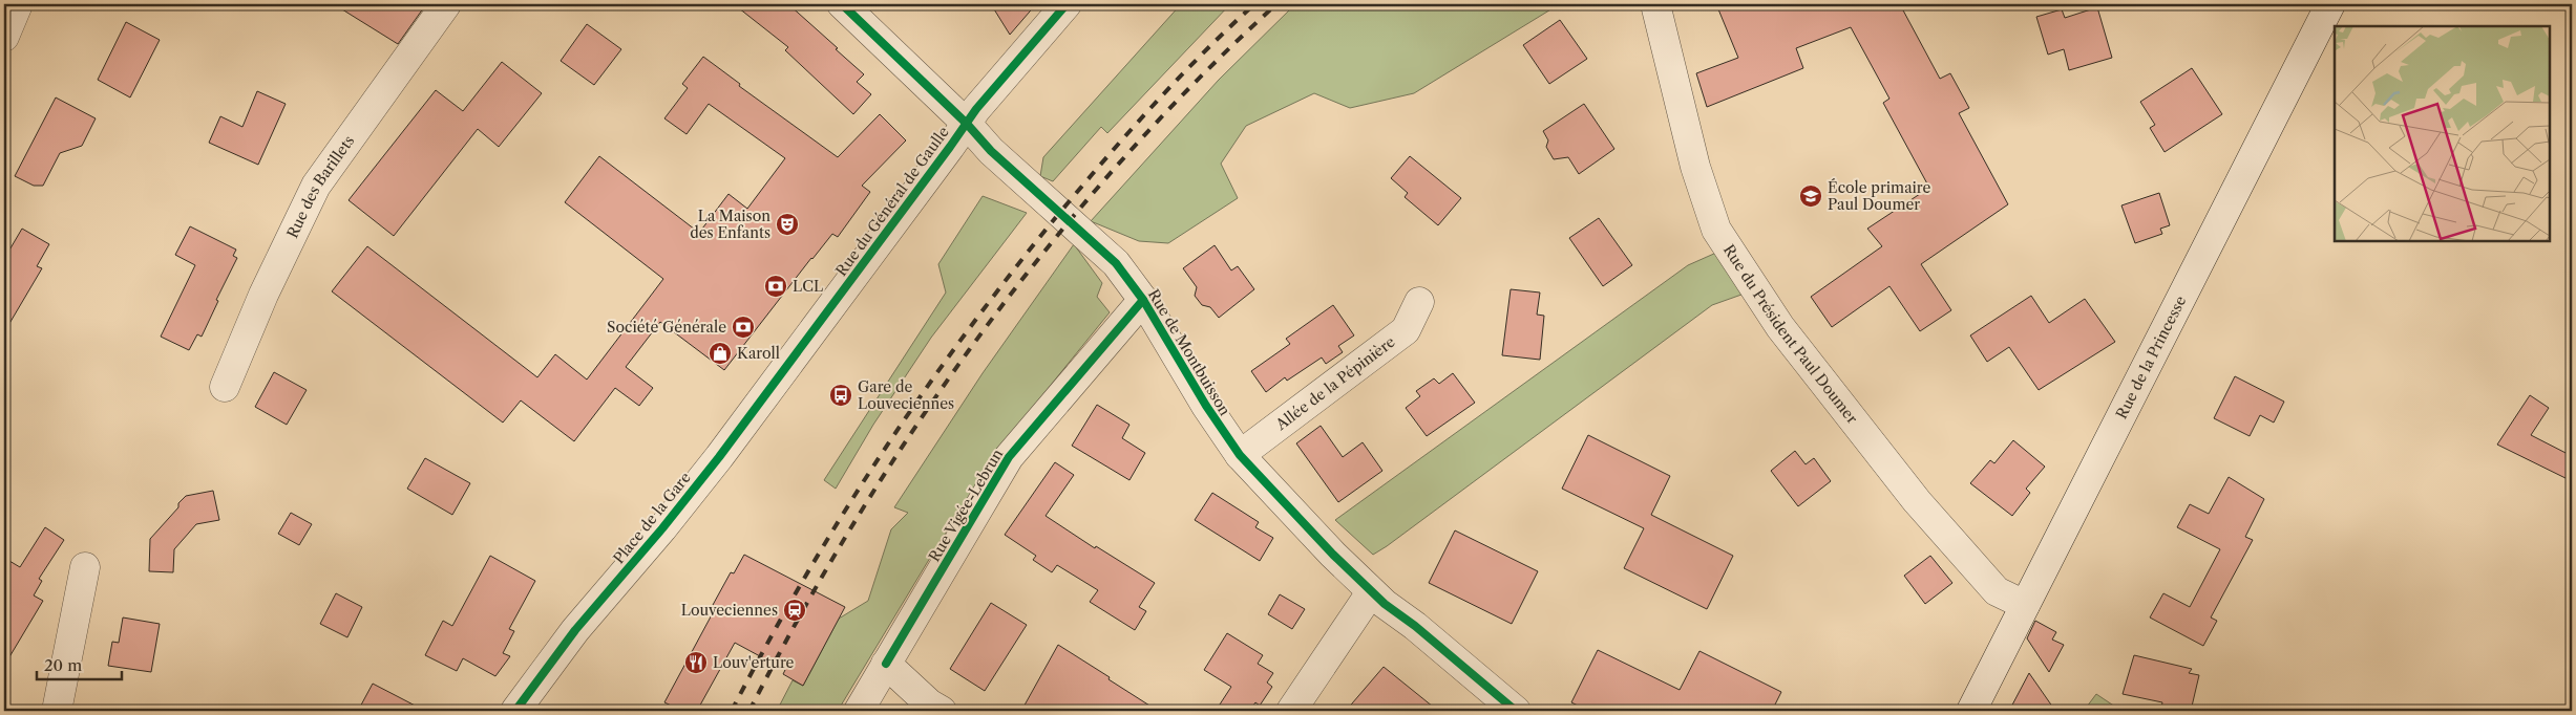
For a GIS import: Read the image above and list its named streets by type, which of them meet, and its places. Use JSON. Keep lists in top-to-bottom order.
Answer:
{
  "streets": {
    "street": [
      "Rue des Barillets",
      "Rue du Général de Gaulle",
      "Rue du Président Paul Doumer",
      "Rue de Montbuisson",
      "Rue de la Princesse",
      "Allée de la Pépinière",
      "Rue Vigée-Lebrun",
      "Place de la Gare"
    ]
  },
  "crossings": [
    ["Rue du Général de Gaulle", "Rue de Montbuisson"],
    ["Rue du Général de Gaulle", "Place de la Gare"],
    ["Rue du Président Paul Doumer", "Rue de la Princesse"],
    ["Rue de Montbuisson", "Allée de la Pépinière"],
    ["Rue de Montbuisson", "Rue Vigée-Lebrun"]
  ],
  "places": {
    "school or university": ["École primaire Paul Doumer"],
    "theatre": ["La Maison des Enfants"],
    "bank": ["LCL", "Société Générale"],
    "shop": ["Karoll"],
    "bus stop": ["Gare de Louveciennes"],
    "station": ["Louveciennes"],
    "restaurant": ["Louv'erture"]
  },
  "scale_bar": "20 m"
}
